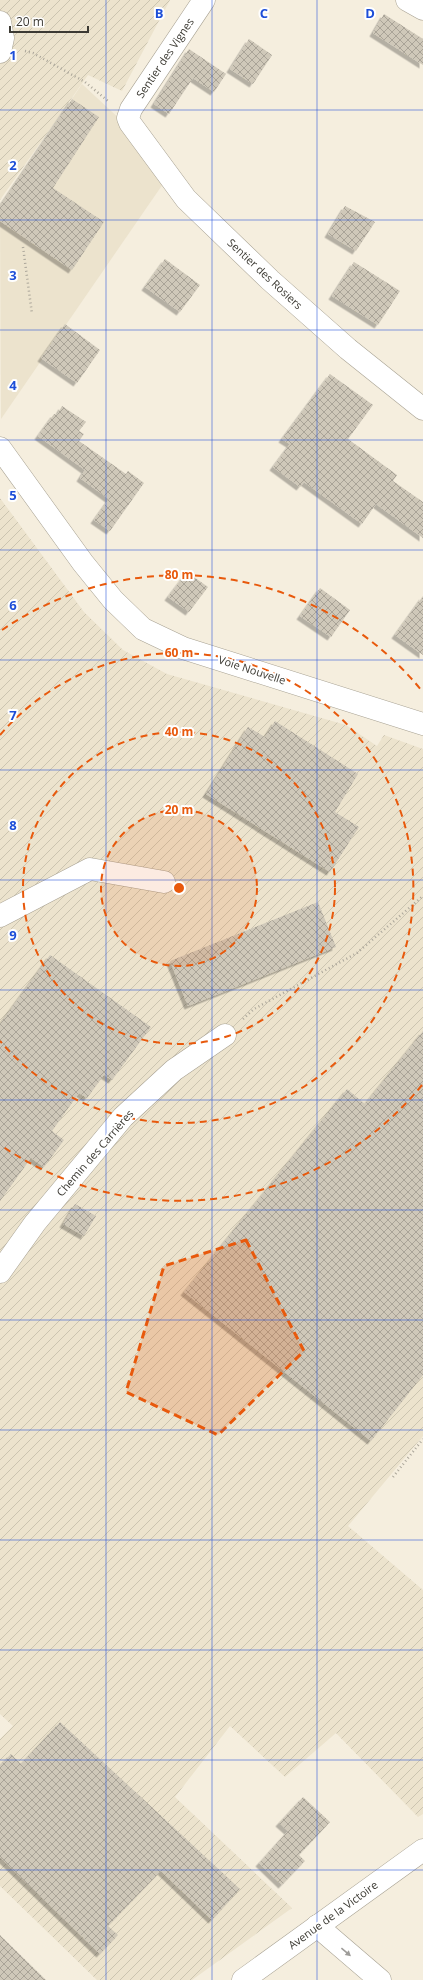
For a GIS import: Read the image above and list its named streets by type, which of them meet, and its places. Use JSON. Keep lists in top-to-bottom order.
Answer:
{
  "streets": {
    "street": [
      "Sentier des Vignes",
      "Sentier des Rosiers",
      "Voie Nouvelle",
      "Chemin des Carrières",
      "Avenue de la Victoire"
    ]
  },
  "crossings": [
    ["Sentier des Vignes", "Sentier des Rosiers"]
  ],
  "scale_bar": "20 m",
  "grid": {
    "columns": ["B", "C", "D"],
    "rows": [
      "1",
      "2",
      "3",
      "4",
      "5",
      "6",
      "7",
      "8",
      "9"
    ]
  },
  "rings": [
    "80 m",
    "60 m",
    "40 m",
    "20 m"
  ]
}
